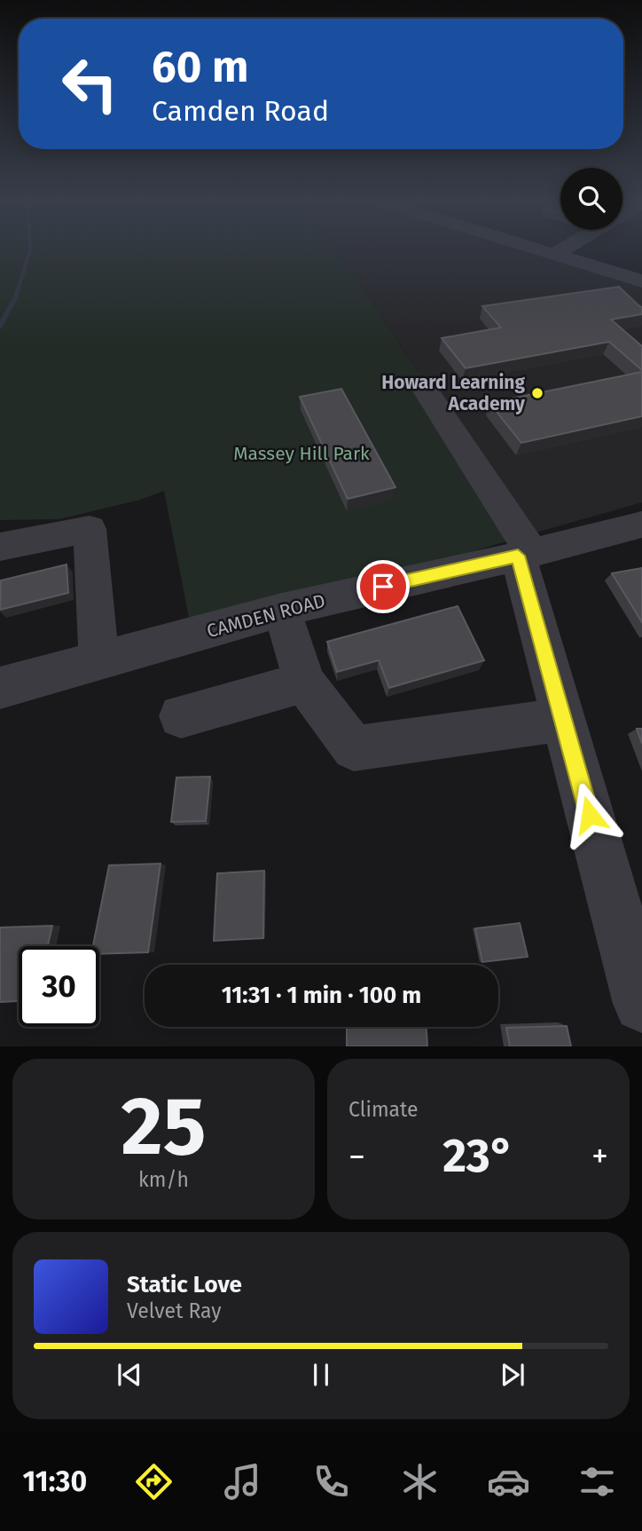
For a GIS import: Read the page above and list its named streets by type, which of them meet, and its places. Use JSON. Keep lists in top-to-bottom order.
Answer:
{
  "streets": {
    "street": ["CAMDEN ROAD"]
  },
  "parks": ["Massey Hill Park"],
  "places": ["Howard Learning Academy"],
  "page": {
    "turn": ["60 m", "Camden Road"],
    "limit": "30",
    "trip": "11:31 · 1 min · 100 m",
    "tile": [
      ["25", "km/h"],
      "Climate"
    ],
    "heat": ["−", "23°", "+"],
    "song": ["Static Love", "Velvet Ray"],
    "tabs": "11:30"
  }
}
